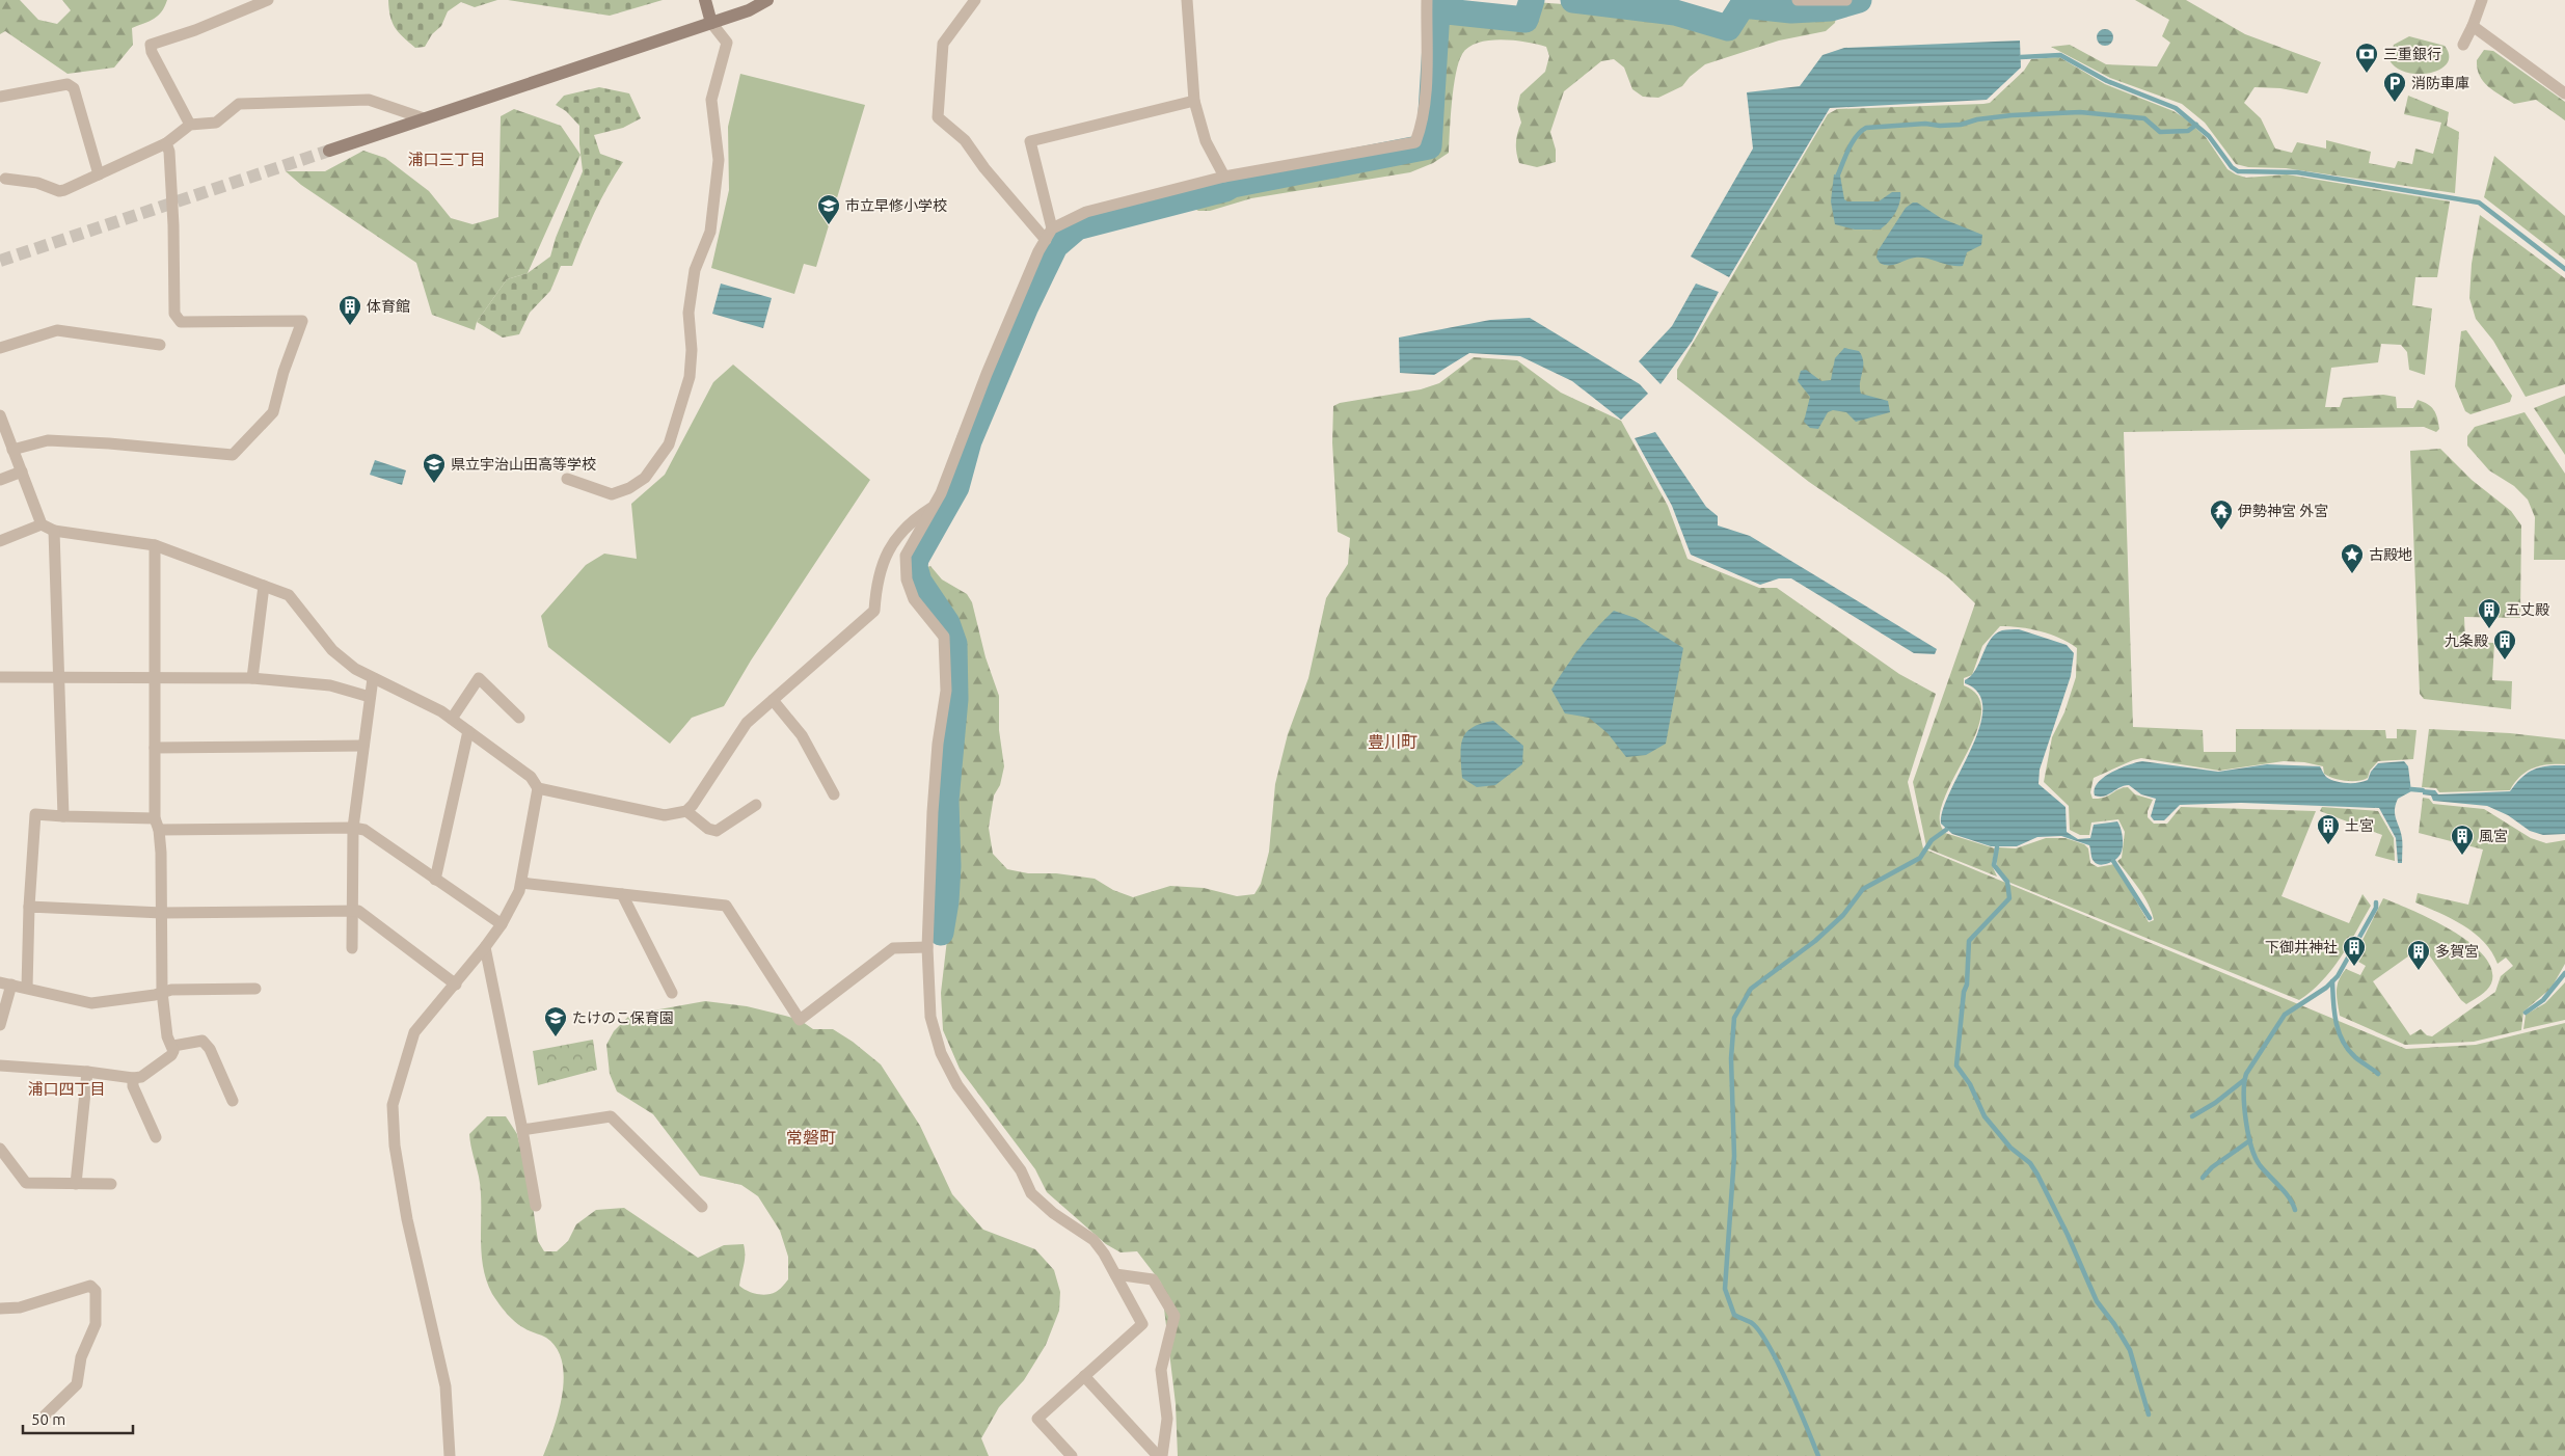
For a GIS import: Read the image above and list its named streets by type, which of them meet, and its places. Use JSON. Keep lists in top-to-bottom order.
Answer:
{
  "districts": [
    "浦口三丁目",
    "豊川町",
    "浦口四丁目",
    "常磐町"
  ],
  "places": {
    "bank": ["三重銀行"],
    "parking": ["消防車庫"],
    "school or university": ["市立早修小学校", "県立宇治山田高等学校", "たけのこ保育園"],
    "building": [
      "体育館",
      "五丈殿",
      "九条殿",
      "土宮",
      "風宮",
      "下御井神社",
      "多賀宮"
    ],
    "temple": ["伊勢神宮 外宮"],
    "place": ["古殿地"]
  },
  "scale_bar": "50 m"
}
